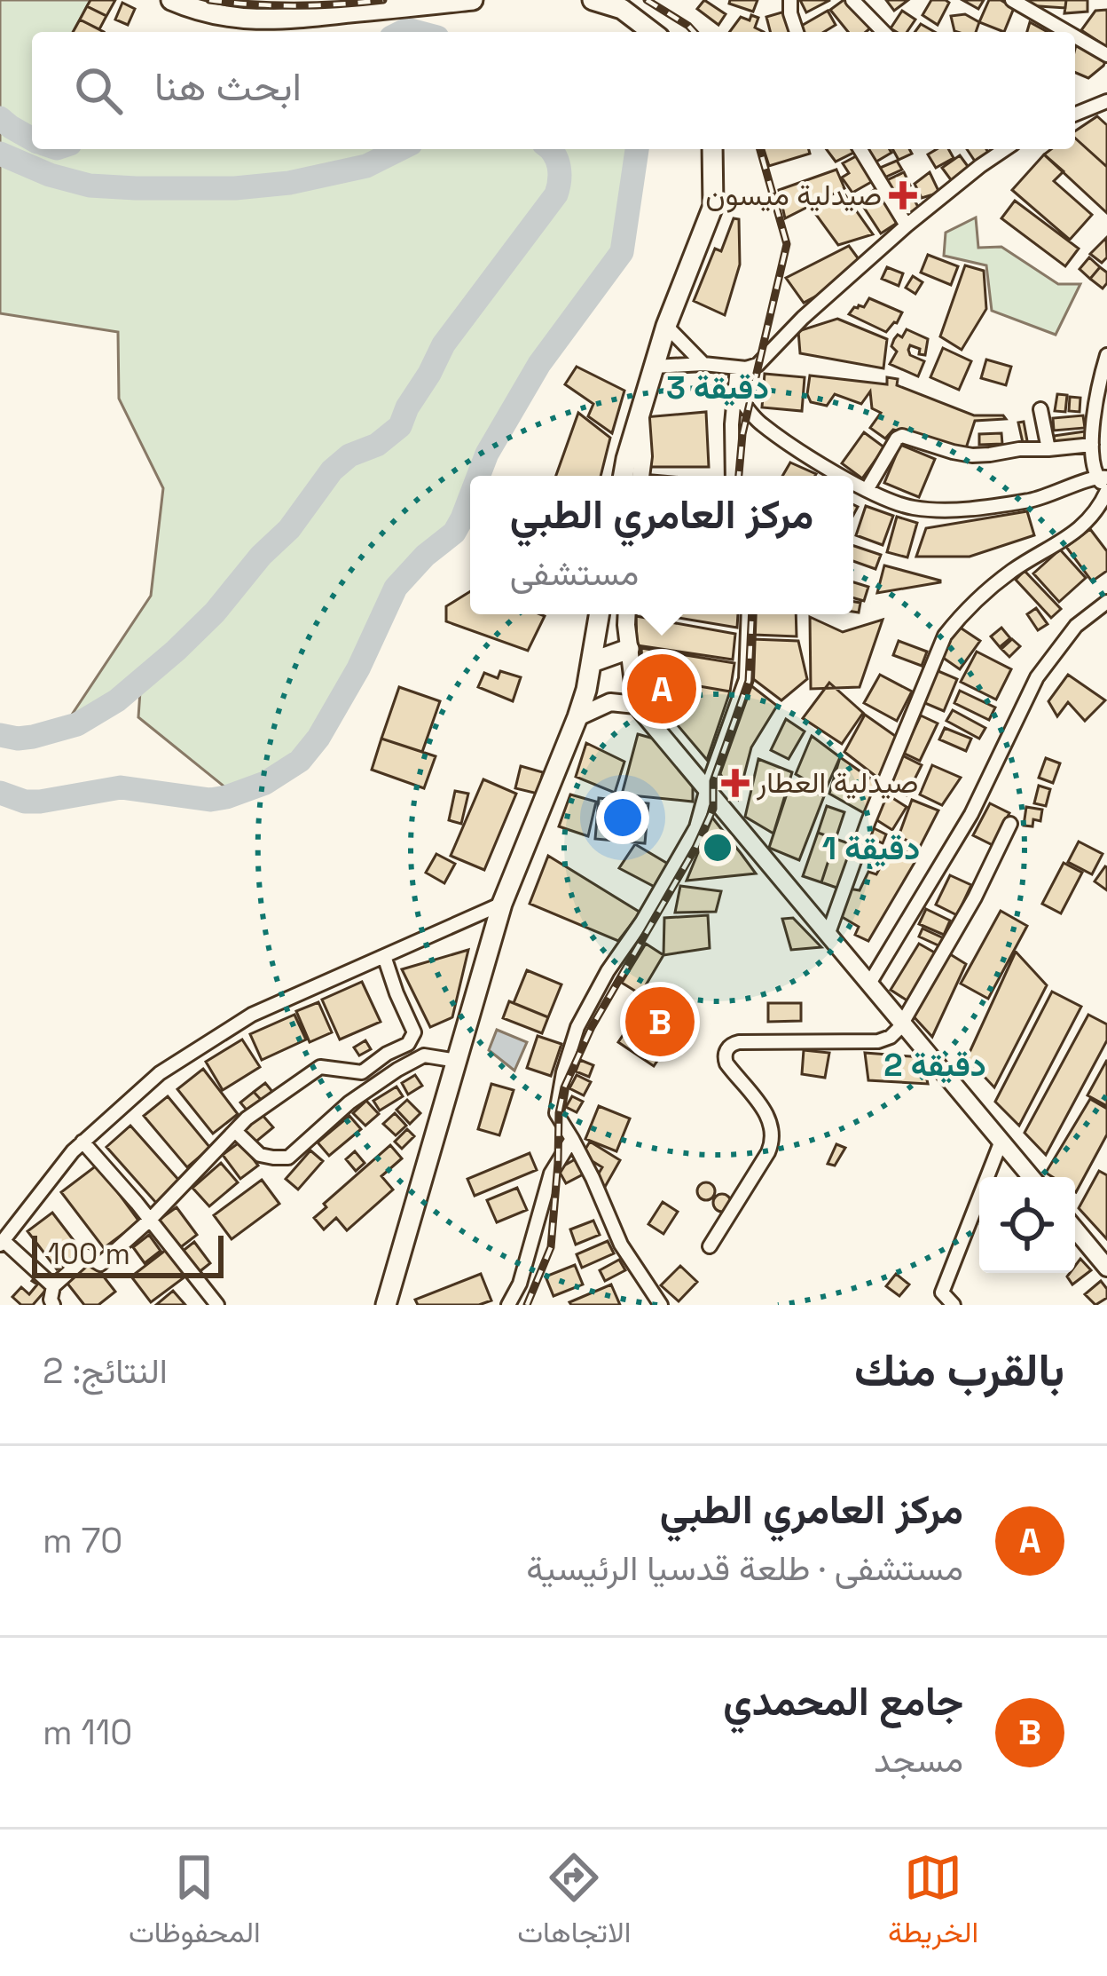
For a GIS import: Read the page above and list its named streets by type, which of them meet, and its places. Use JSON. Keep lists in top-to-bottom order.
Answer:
{
  "places": {
    "health": ["صيدلية ميسون", "صيدلية العطار"]
  },
  "scale_bar": "100 m",
  "page": {
    "search": "ابحث هنا",
    "popup": ["مركز العامري الطبي", "مستشفى"],
    "pins": ["A", "B"],
    "scale": "100 m",
    "heading": ["بالقرب منك", "النتائج: 2"],
    "list": [
      {
        "mark": "A",
        "name": "مركز العامري الطبي",
        "note": "مستشفى · طلعة قدسيا الرئيسية",
        "value": "70 m"
      },
      {
        "mark": "B",
        "name": "جامع المحمدي",
        "note": "مسجد",
        "value": "110 m"
      }
    ],
    "nav": ["الخريطة", "الاتجاهات", "المحفوظات"]
  },
  "rings": ["3 دقيقة", "1 دقيقة", "2 دقيقة"]
}
